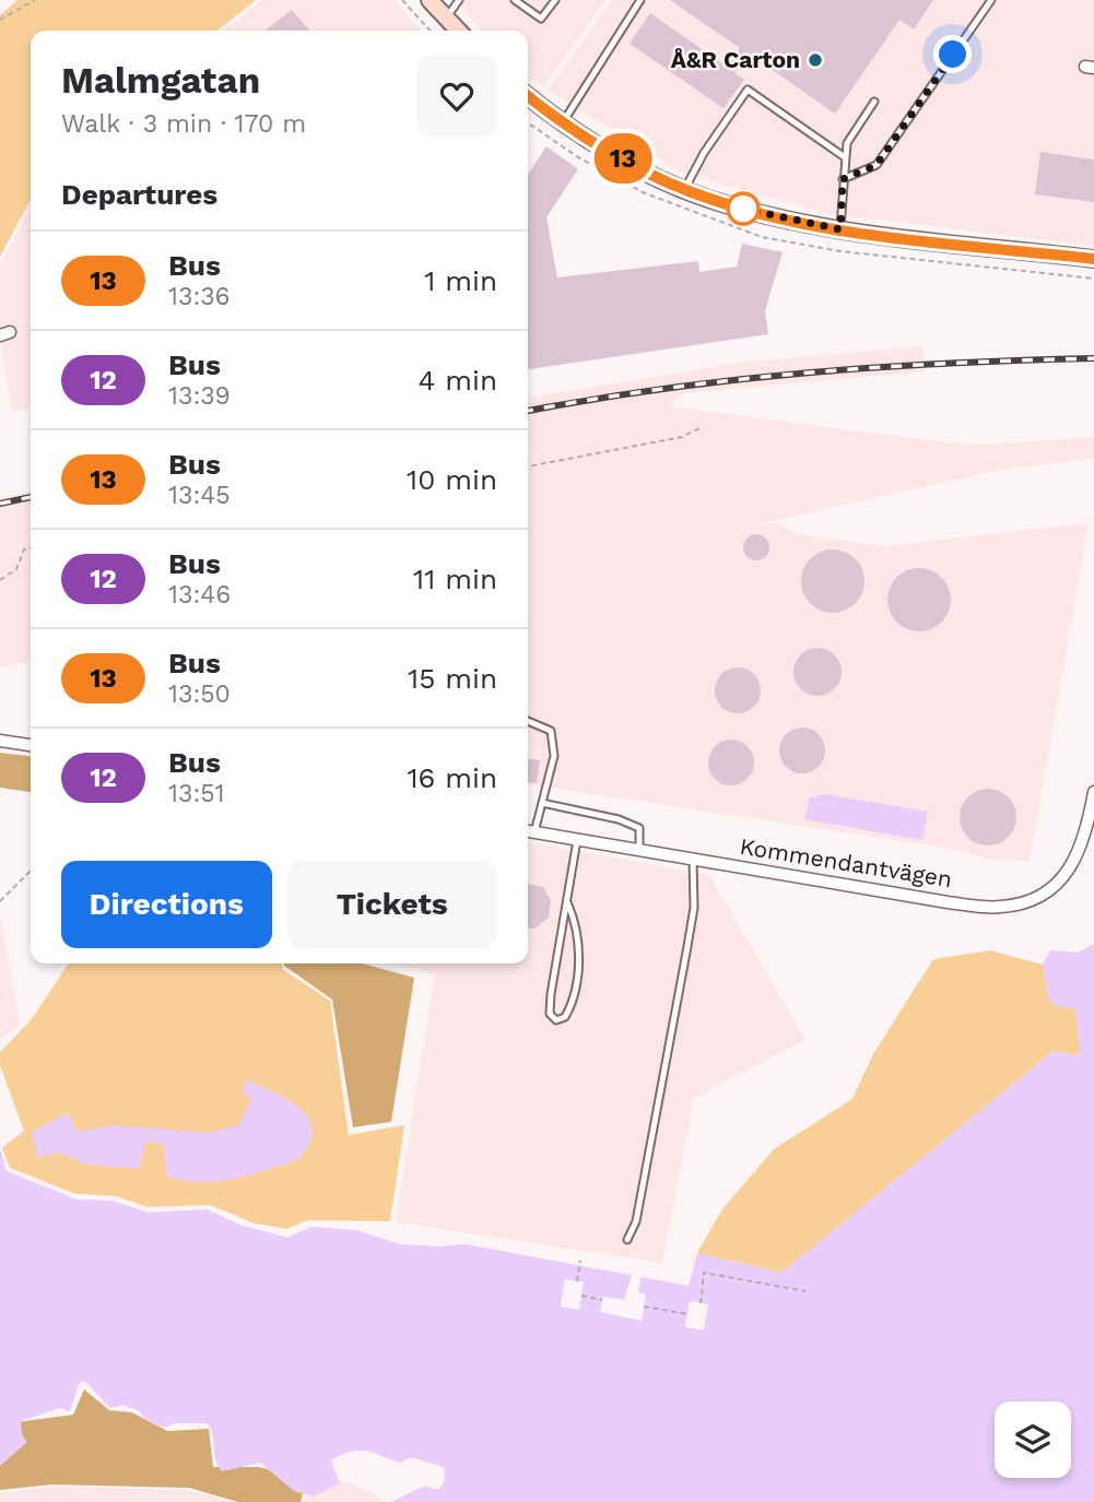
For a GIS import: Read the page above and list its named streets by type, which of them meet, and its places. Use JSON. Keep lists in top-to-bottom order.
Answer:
{
  "streets": {
    "street": ["Kommendantvägen"]
  },
  "places": ["Å&R Carton"],
  "lines": ["bus line 13"],
  "page": {
    "on_map": "13",
    "heading": [
      ["Malmgatan", "Walk · 3 min · 170 m"],
      "Departures"
    ],
    "list": [
      {
        "mark": "13",
        "name": "Bus",
        "note": "13:36",
        "value": "1 min"
      },
      {
        "mark": "12",
        "name": "Bus",
        "note": "13:39",
        "value": "4 min"
      },
      {
        "mark": "13",
        "name": "Bus",
        "note": "13:45",
        "value": "10 min"
      },
      {
        "mark": "12",
        "name": "Bus",
        "note": "13:46",
        "value": "11 min"
      },
      {
        "mark": "13",
        "name": "Bus",
        "note": "13:50",
        "value": "15 min"
      },
      {
        "mark": "12",
        "name": "Bus",
        "note": "13:51",
        "value": "16 min"
      }
    ],
    "buttons": ["Directions", "Tickets"]
  }
}
